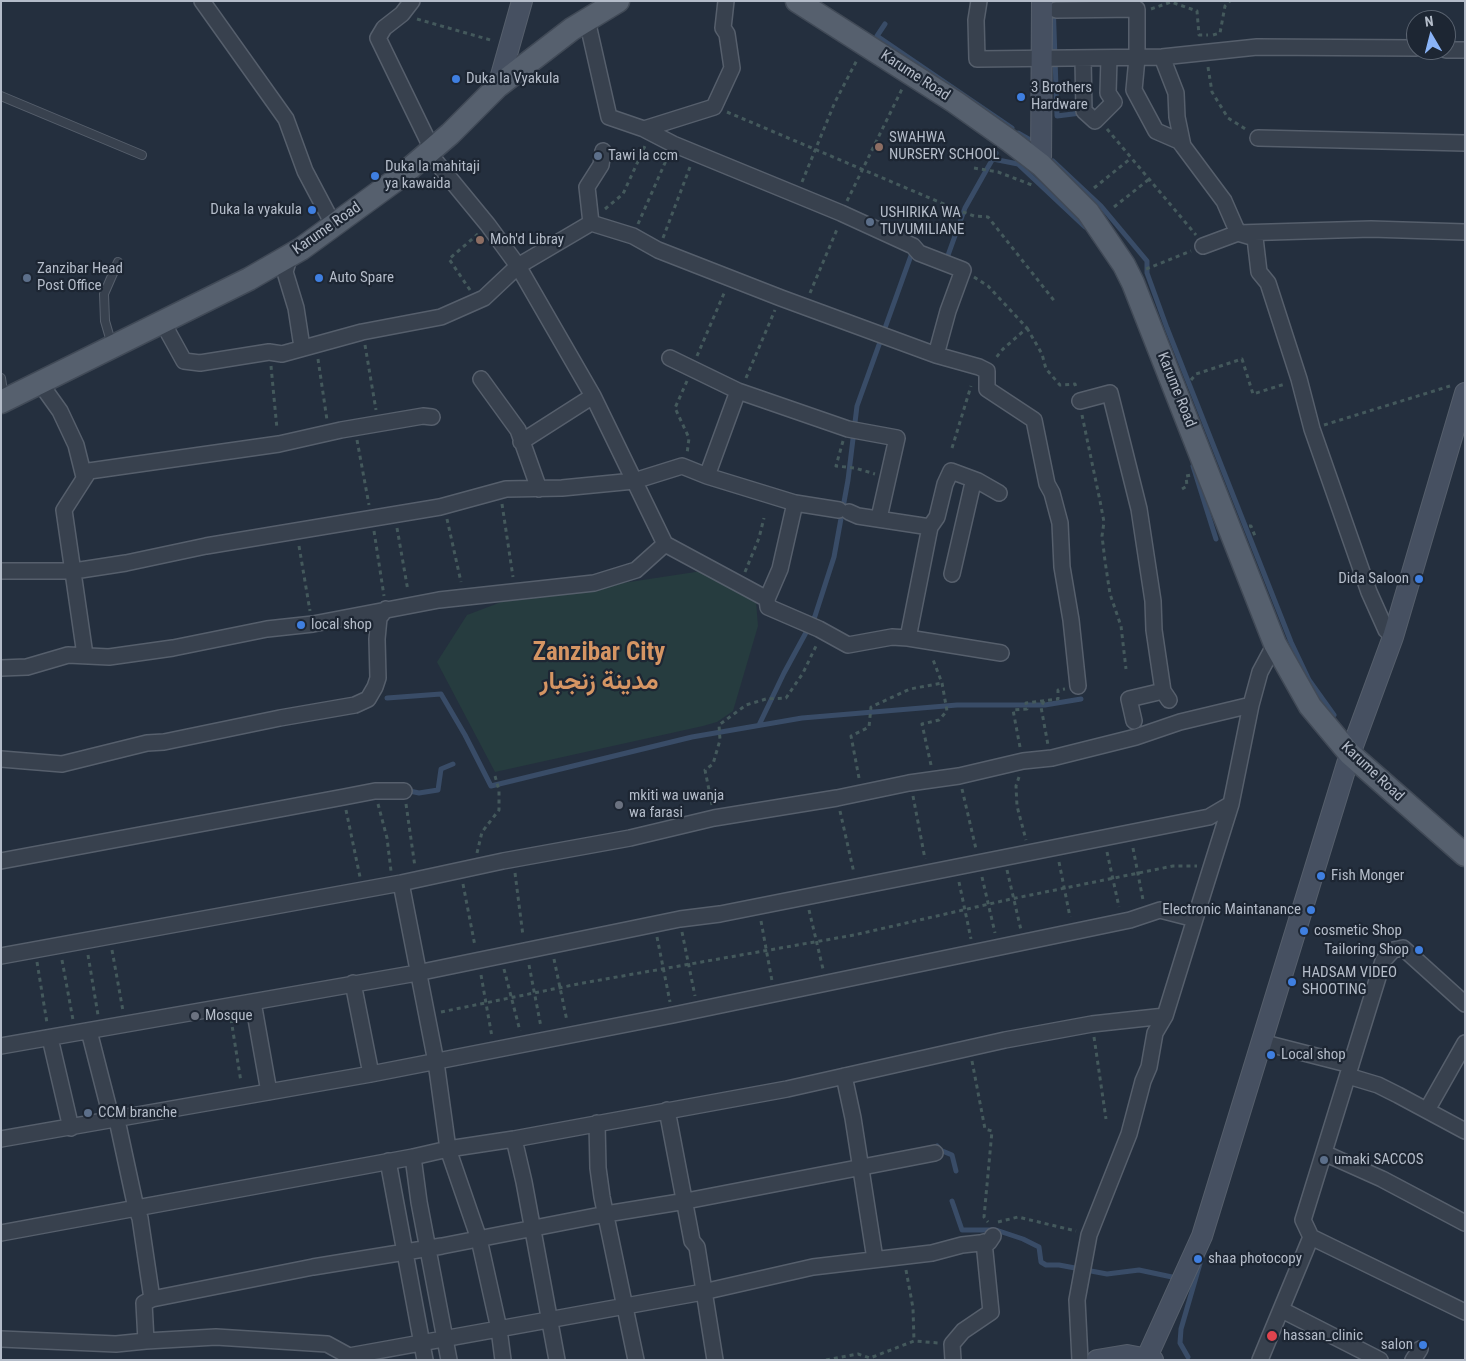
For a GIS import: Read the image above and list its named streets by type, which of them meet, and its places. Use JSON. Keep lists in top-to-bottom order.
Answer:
{
  "streets": {
    "main road": ["Karume Road"]
  },
  "districts": ["Zanzibar City مدينة زنجبار"],
  "places": [
    "Duka la Vyakula",
    "3 Brothers Hardware",
    "SWAHWA NURSERY SCHOOL",
    "Tawi la ccm",
    "Duka la mahitaji ya kawaida",
    "Duka la vyakula",
    "USHIRIKA WA TUVUMILIANE",
    "Moh'd Libray",
    "Zanzibar Head Post Office",
    "Auto Spare",
    "Dida Saloon",
    "local shop",
    "mkiti wa uwanja wa farasi",
    "Fish Monger",
    "Electronic Maintanance",
    "cosmetic Shop",
    "Tailoring Shop",
    "HADSAM VIDEO SHOOTING",
    "Mosque",
    "Local shop",
    "CCM branche",
    "umaki SACCOS",
    "shaa photocopy",
    "hassan_clinic",
    "salon"
  ],
  "north": "top"
}
